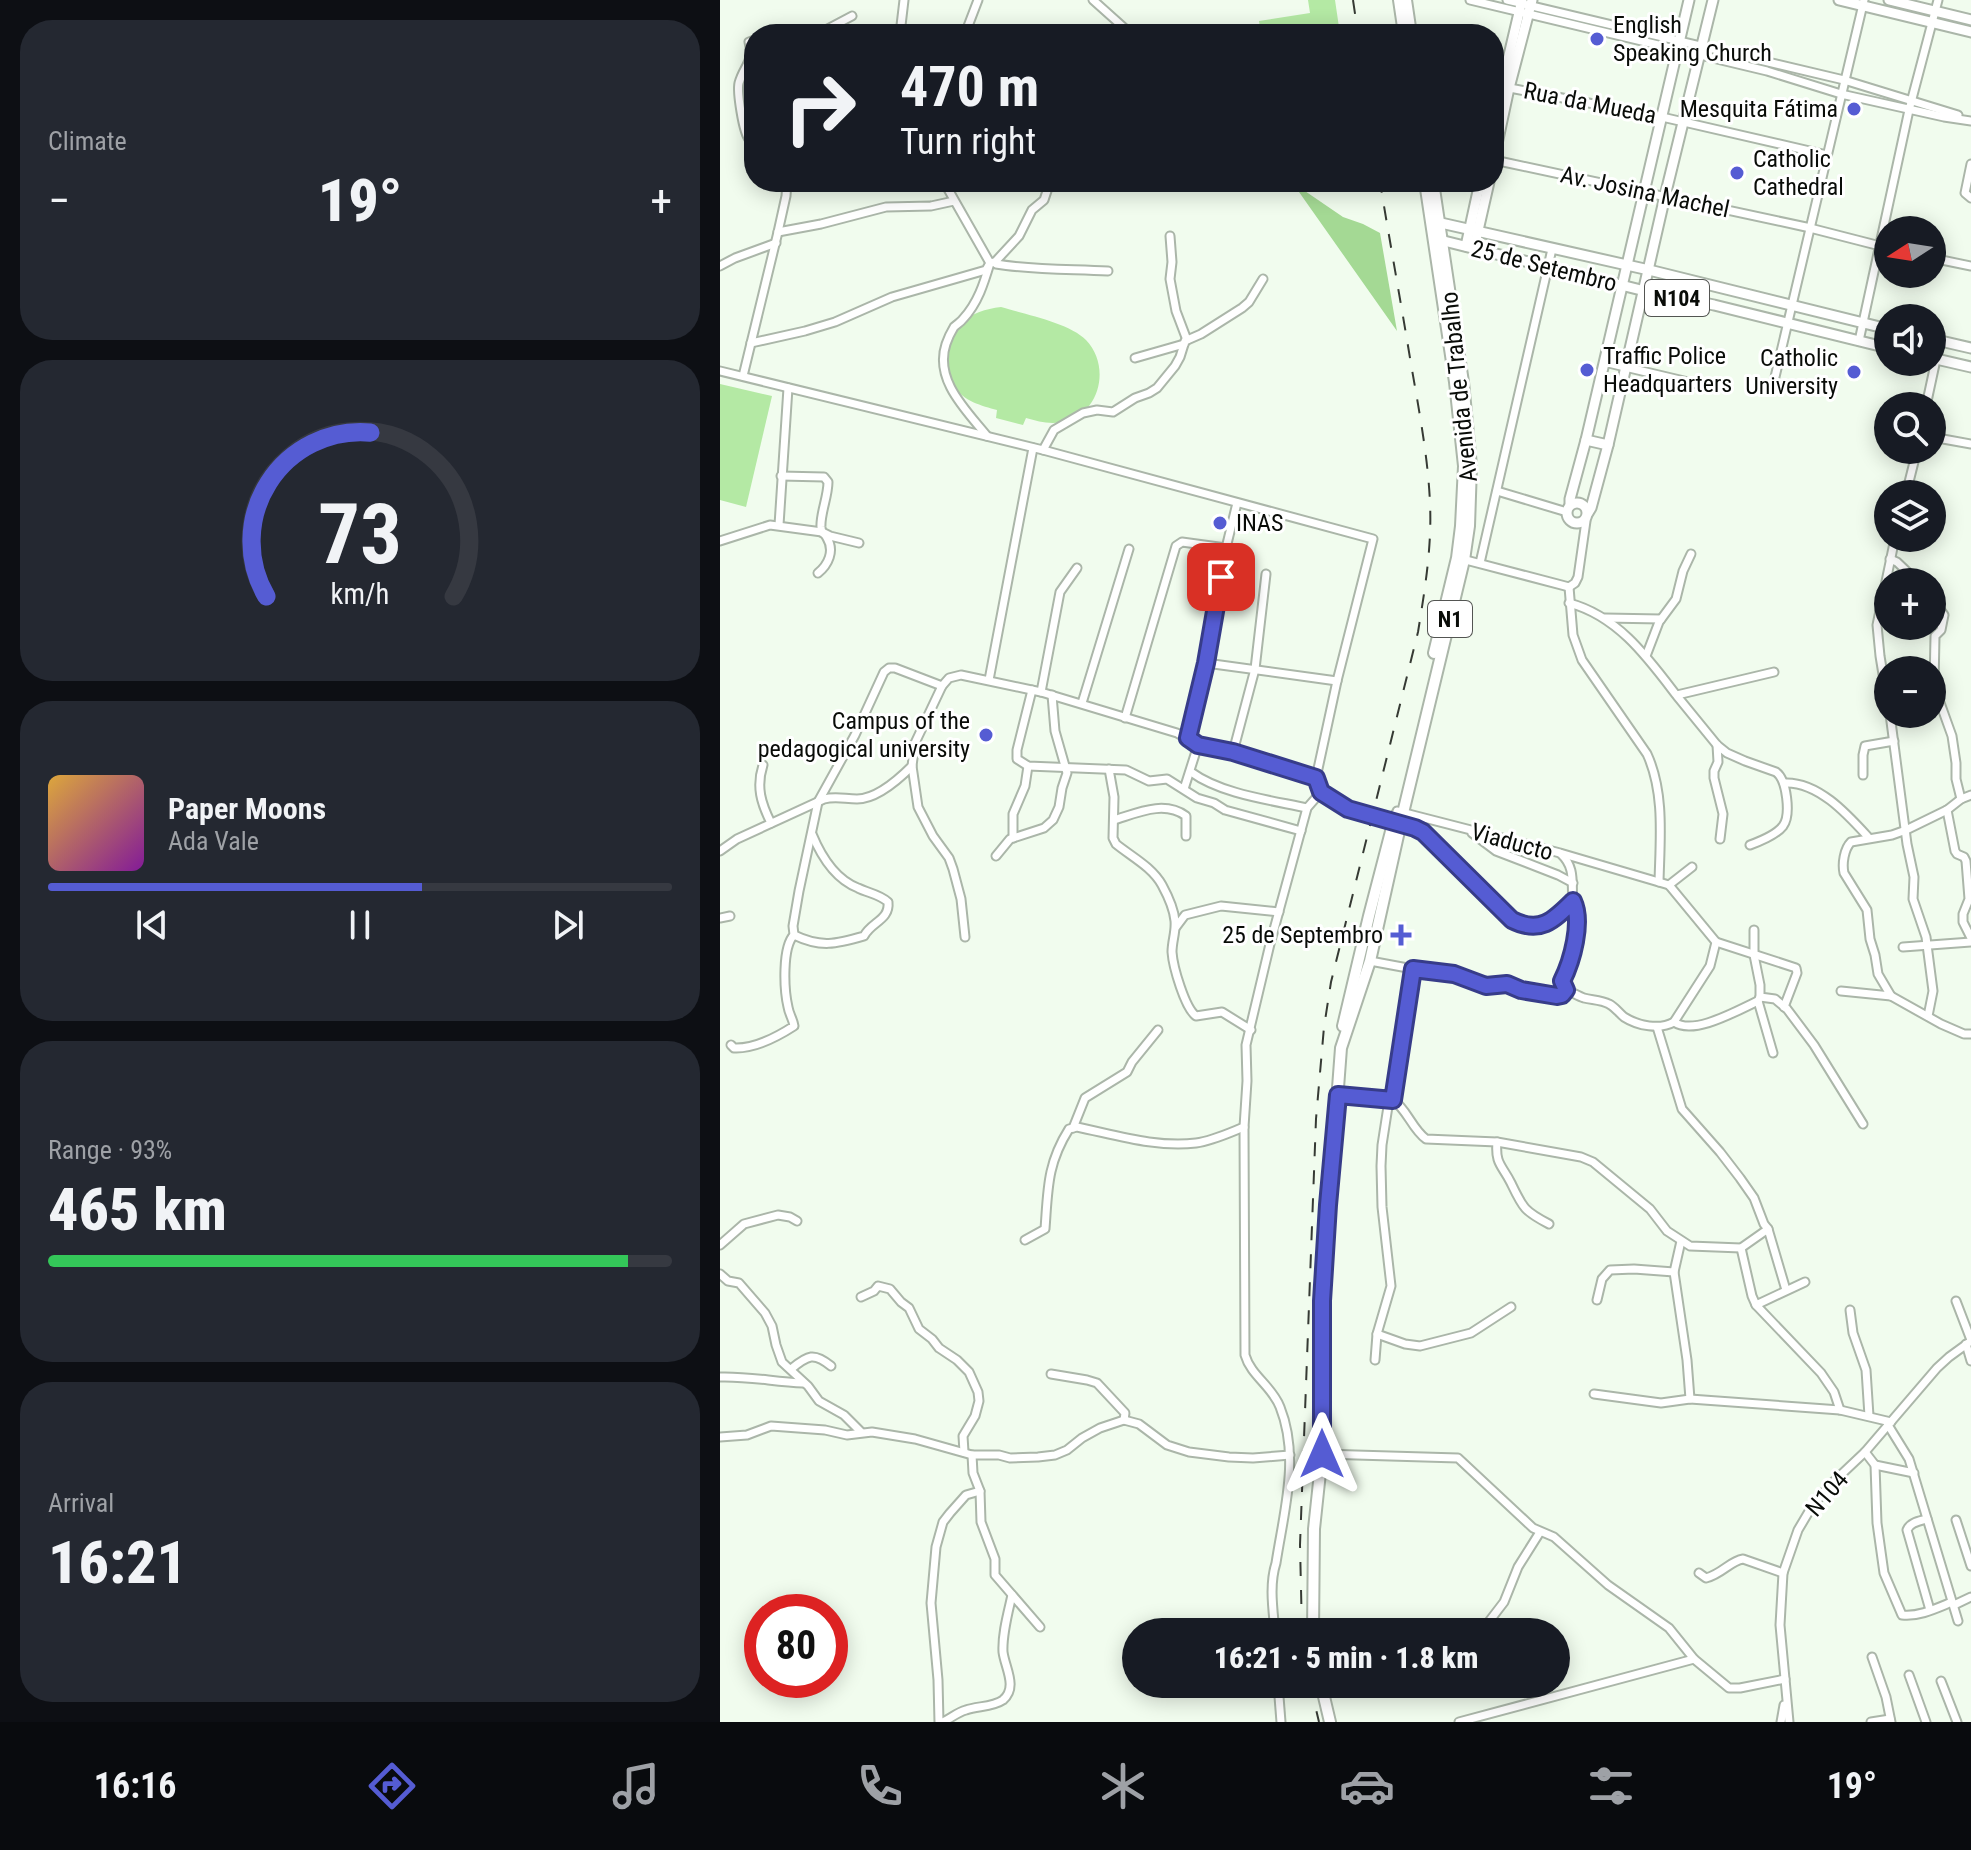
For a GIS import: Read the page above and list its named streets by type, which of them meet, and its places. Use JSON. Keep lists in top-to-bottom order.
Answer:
{
  "streets": {
    "highway": ["Avenida de Trabalho", "N1"],
    "main road": ["25 de Setembro", "N104"],
    "street": ["Rua da Mueda", "Av. Josina Machel", "Viaducto"]
  },
  "crossings": [
    ["25 de Setembro", "N104"],
    ["25 de Setembro", "Avenida de Trabalho"],
    ["N104", "Avenida de Trabalho"],
    ["Avenida de Trabalho", "Viaducto"]
  ],
  "places": {
    "other": [
      "English Speaking Church",
      "Mesquita Fátima",
      "Catholic Cathedral",
      "Traffic Police Headquarters",
      "Catholic University",
      "INAS",
      "Campus of the pedagogical university"
    ],
    "health": ["25 de Septembro"]
  },
  "north": "left",
  "page": {
    "tile": [
      "Climate",
      ["Range · 93%", "465 km"],
      ["Arrival", "16:21"]
    ],
    "turn": ["470 m", "Turn right"],
    "heat": ["−", "19°", "+"],
    "map_buttons": ["+", "−"],
    "song": ["Paper Moons", "Ada Vale"],
    "limit": "80",
    "trip": "16:21 · 5 min · 1.8 km",
    "tabs": ["16:16", "19°"],
    "gauge": ["73", "km/h"]
  }
}
